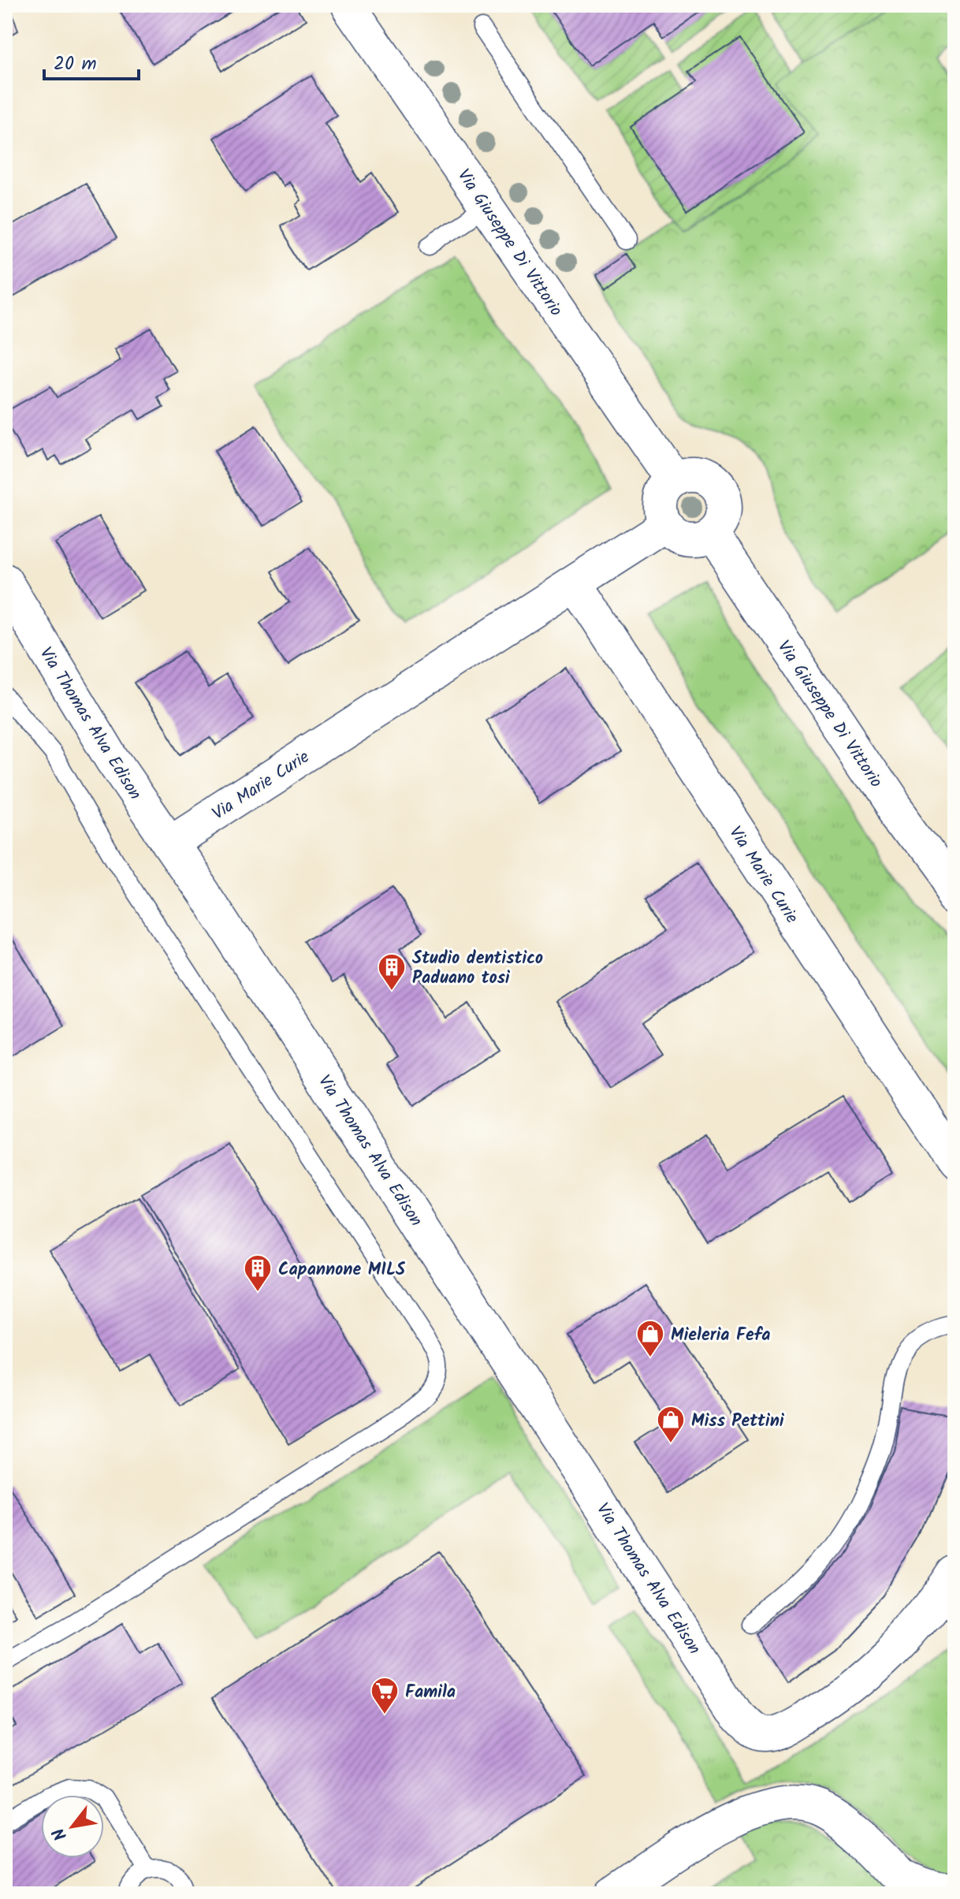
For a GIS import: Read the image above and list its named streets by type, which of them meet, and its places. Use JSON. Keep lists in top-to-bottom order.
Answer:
{
  "streets": {
    "street": ["Via Giuseppe Di Vittorio", "Via Thomas Alva Edison", "Via Marie Curie"]
  },
  "crossings": [
    ["Via Giuseppe Di Vittorio", "Via Marie Curie"],
    ["Via Thomas Alva Edison", "Via Marie Curie"]
  ],
  "places": {
    "building": ["Studio dentistico Paduano tosi", "Capannone MILS"],
    "shop": ["Mieleria Fefa", "Miss Pettini"],
    "supermarket": ["Famila"]
  },
  "scale_bar": "20 m",
  "north": "bottom left"
}
